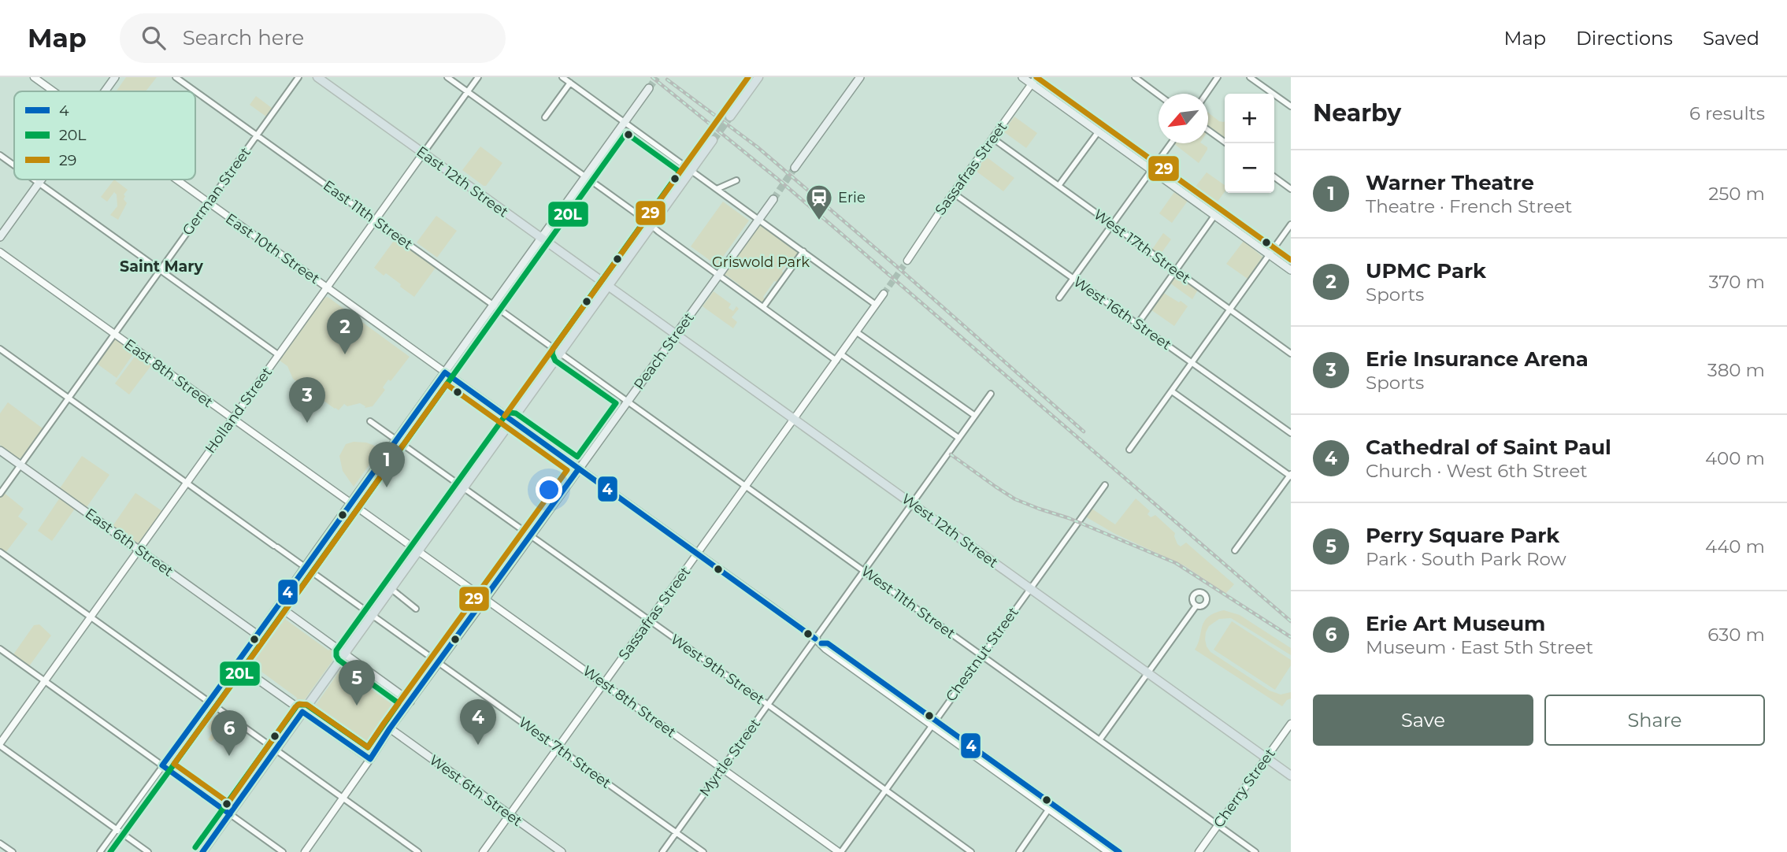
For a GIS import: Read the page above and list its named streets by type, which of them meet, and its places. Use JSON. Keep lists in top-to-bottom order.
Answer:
{
  "streets": {
    "main road": [
      "East 12th Street",
      "Peach Street",
      "West 12th Street",
      "East 6th Street",
      "West 6th Street"
    ],
    "street": [
      "Sassafras Street",
      "German Street",
      "East 11th Street",
      "West 17th Street",
      "East 10th Street",
      "West 16th Street",
      "East 8th Street",
      "Holland Street",
      "West 11th Street",
      "Chestnut Street",
      "West 9th Street",
      "West 8th Street",
      "West 7th Street",
      "Myrtle Street",
      "Cherry Street"
    ]
  },
  "crossings": [
    ["Sassafras Street", "West 17th Street"],
    ["Sassafras Street", "East 10th Street"],
    ["Sassafras Street", "West 16th Street"],
    ["Sassafras Street", "West 12th Street"],
    ["Sassafras Street", "West 11th Street"],
    ["Sassafras Street", "West 9th Street"],
    ["Sassafras Street", "West 8th Street"],
    ["Sassafras Street", "West 7th Street"],
    ["Sassafras Street", "West 6th Street"],
    ["East 12th Street", "Holland Street"],
    ["East 12th Street", "West 12th Street"],
    ["German Street", "East 11th Street"],
    ["German Street", "East 10th Street"],
    ["German Street", "East 8th Street"],
    ["German Street", "East 6th Street"],
    ["German Street", "West 7th Street"],
    ["East 11th Street", "Holland Street"],
    ["East 11th Street", "West 11th Street"],
    ["East 10th Street", "Peach Street"],
    ["East 10th Street", "Holland Street"],
    ["East 10th Street", "Chestnut Street"],
    ["East 10th Street", "Myrtle Street"],
    ["Peach Street", "West 12th Street"],
    ["Peach Street", "West 11th Street"],
    ["Peach Street", "West 9th Street"],
    ["Peach Street", "West 8th Street"],
    ["Peach Street", "West 7th Street"],
    ["Peach Street", "West 6th Street"],
    ["East 8th Street", "Holland Street"],
    ["East 8th Street", "West 8th Street"],
    ["Holland Street", "East 6th Street"],
    ["Holland Street", "West 7th Street"],
    ["West 12th Street", "Chestnut Street"],
    ["West 12th Street", "Myrtle Street"],
    ["West 12th Street", "Cherry Street"],
    ["West 11th Street", "Chestnut Street"],
    ["West 11th Street", "Myrtle Street"],
    ["West 11th Street", "Cherry Street"],
    ["Chestnut Street", "West 9th Street"],
    ["Chestnut Street", "West 8th Street"],
    ["West 9th Street", "Myrtle Street"],
    ["West 8th Street", "Myrtle Street"],
    ["West 7th Street", "Myrtle Street"]
  ],
  "districts": ["Saint Mary"],
  "parks": ["Griswold Park"],
  "places": {
    "station": ["Erie"]
  },
  "lines": ["transit line 29", "transit line 20L", "transit line 4"],
  "legend": ["4", "20L", "29"],
  "north": "bottom left",
  "page": {
    "header": "Map",
    "search": "Search here",
    "nav": ["Map", "Directions", "Saved"],
    "heading": ["Nearby", "6 results"],
    "map_buttons": ["+", "−"],
    "list": [
      {
        "mark": "1",
        "name": "Warner Theatre",
        "note": "Theatre · French Street",
        "value": "250 m"
      },
      {
        "mark": "2",
        "name": "UPMC Park",
        "note": "Sports",
        "value": "370 m"
      },
      {
        "mark": "3",
        "name": "Erie Insurance Arena",
        "note": "Sports",
        "value": "380 m"
      },
      {
        "mark": "4",
        "name": "Cathedral of Saint Paul",
        "note": "Church · West 6th Street",
        "value": "400 m"
      },
      {
        "mark": "5",
        "name": "Perry Square Park",
        "note": "Park · South Park Row",
        "value": "440 m"
      },
      {
        "mark": "6",
        "name": "Erie Art Museum",
        "note": "Museum · East 5th Street",
        "value": "630 m"
      }
    ],
    "pins": [
      "2",
      "3",
      "1",
      "5",
      "4",
      "6"
    ],
    "buttons": ["Save", "Share"]
  }
}
